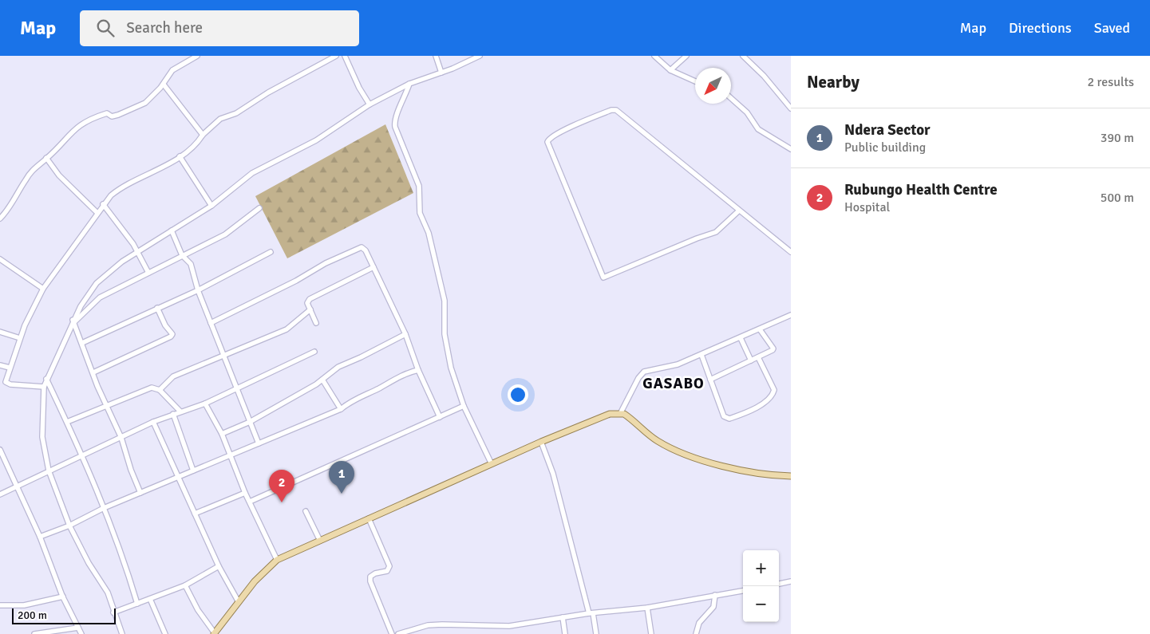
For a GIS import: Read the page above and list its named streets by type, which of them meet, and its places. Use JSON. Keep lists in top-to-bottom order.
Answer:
{
  "districts": ["GASABO"],
  "scale_bar": "200 m",
  "north": "bottom left",
  "page": {
    "header": "Map",
    "search": "Search here",
    "nav": ["Map", "Directions", "Saved"],
    "heading": ["Nearby", "2 results"],
    "list": [
      {
        "mark": "1",
        "name": "Ndera Sector",
        "note": "Public building",
        "value": "390 m"
      },
      {
        "mark": "2",
        "name": "Rubungo Health Centre",
        "note": "Hospital",
        "value": "500 m"
      }
    ],
    "pins": ["1", "2"],
    "map_buttons": ["+", "−"],
    "scale": "200 m"
  }
}
